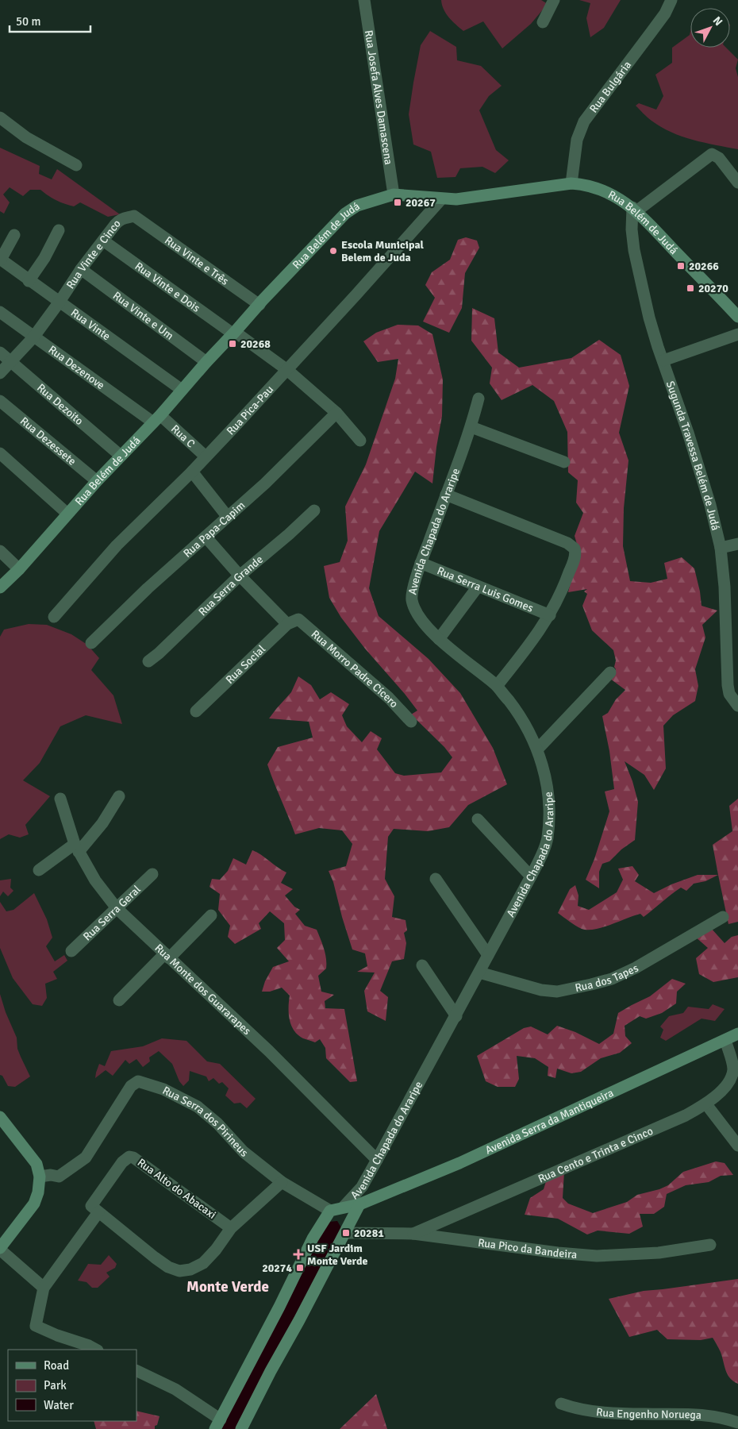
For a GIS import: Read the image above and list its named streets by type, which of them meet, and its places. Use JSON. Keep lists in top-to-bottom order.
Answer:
{
  "streets": {
    "street": [
      "Rua Bulgária",
      "Rua Josefa Alves Damascena",
      "Rua Belém de Judá",
      "Rua Vinte e Cinco",
      "Rua Vinte e Três",
      "Rua Vinte e Dois",
      "Rua Vinte e Um",
      "Rua Vinte",
      "Rua Dezenove",
      "Rua Dezoito",
      "Rua Pica-Pau",
      "Rua C",
      "Rua Dezessete",
      "Sugunda Travessa Belém de Judá",
      "Rua Papa-Capim",
      "Avenida Chapada do Araripe",
      "Rua Serra Grande",
      "Rua Serra Luis Gomes",
      "Rua Social",
      "Rua Morro Padre Cícero",
      "Rua Serra Geral",
      "Rua dos Tapes",
      "Rua Monte dos Guararapes",
      "Avenida Serra da Mantiqueira",
      "Rua Serra dos Pirineus",
      "Rua Cento e Trinta e Cinco",
      "Rua Alto do Abacaxi",
      "Rua Pico da Bandeira",
      "Rua Engenho Noruega"
    ]
  },
  "crossings": [
    ["Rua Bulgária", "Rua Belém de Judá"],
    ["Rua Josefa Alves Damascena", "Rua Belém de Judá"],
    ["Rua Belém de Judá", "Rua Vinte e Três"],
    ["Rua Belém de Judá", "Rua Vinte e Dois"],
    ["Rua Belém de Judá", "Rua Vinte e Um"],
    ["Rua Belém de Judá", "Rua Vinte"],
    ["Rua Belém de Judá", "Rua Dezenove"],
    ["Rua Belém de Judá", "Rua Dezoito"],
    ["Rua Belém de Judá", "Rua Pica-Pau"],
    ["Rua Belém de Judá", "Rua C"],
    ["Rua Belém de Judá", "Rua Dezessete"],
    ["Rua Belém de Judá", "Sugunda Travessa Belém de Judá"],
    ["Rua Vinte e Cinco", "Rua Vinte e Três"],
    ["Rua Vinte e Cinco", "Rua Vinte e Dois"],
    ["Rua Vinte e Cinco", "Rua Vinte e Um"],
    ["Rua Vinte e Cinco", "Rua Vinte"],
    ["Rua Vinte e Cinco", "Rua Dezenove"],
    ["Rua Vinte e Cinco", "Rua Dezoito"],
    ["Rua Dezenove", "Rua C"],
    ["Rua Pica-Pau", "Rua C"],
    ["Rua Papa-Capim", "Rua Morro Padre Cícero"],
    ["Avenida Chapada do Araripe", "Rua Serra Luis Gomes"],
    ["Avenida Chapada do Araripe", "Rua dos Tapes"],
    ["Avenida Chapada do Araripe", "Rua Monte dos Guararapes"],
    ["Avenida Chapada do Araripe", "Avenida Serra da Mantiqueira"],
    ["Avenida Chapada do Araripe", "Rua Serra dos Pirineus"],
    ["Avenida Chapada do Araripe", "Rua Pico da Bandeira"],
    ["Rua Serra Grande", "Rua Morro Padre Cícero"],
    ["Rua Social", "Rua Morro Padre Cícero"],
    ["Rua Serra Geral", "Rua Monte dos Guararapes"],
    ["Avenida Serra da Mantiqueira", "Rua Cento e Trinta e Cinco"],
    ["Rua Cento e Trinta e Cinco", "Rua Pico da Bandeira"]
  ],
  "districts": ["Monte Verde"],
  "places": {
    "transit": [
      "20267",
      "20266",
      "20270",
      "20268",
      "20281",
      "20274"
    ],
    "other": ["Escola Municipal Belem de Juda"],
    "health": ["USF Jardim Monte Verde"]
  },
  "legend": ["Road", "Park", "Water"],
  "scale_bar": "50 m",
  "north": "top right"
}
